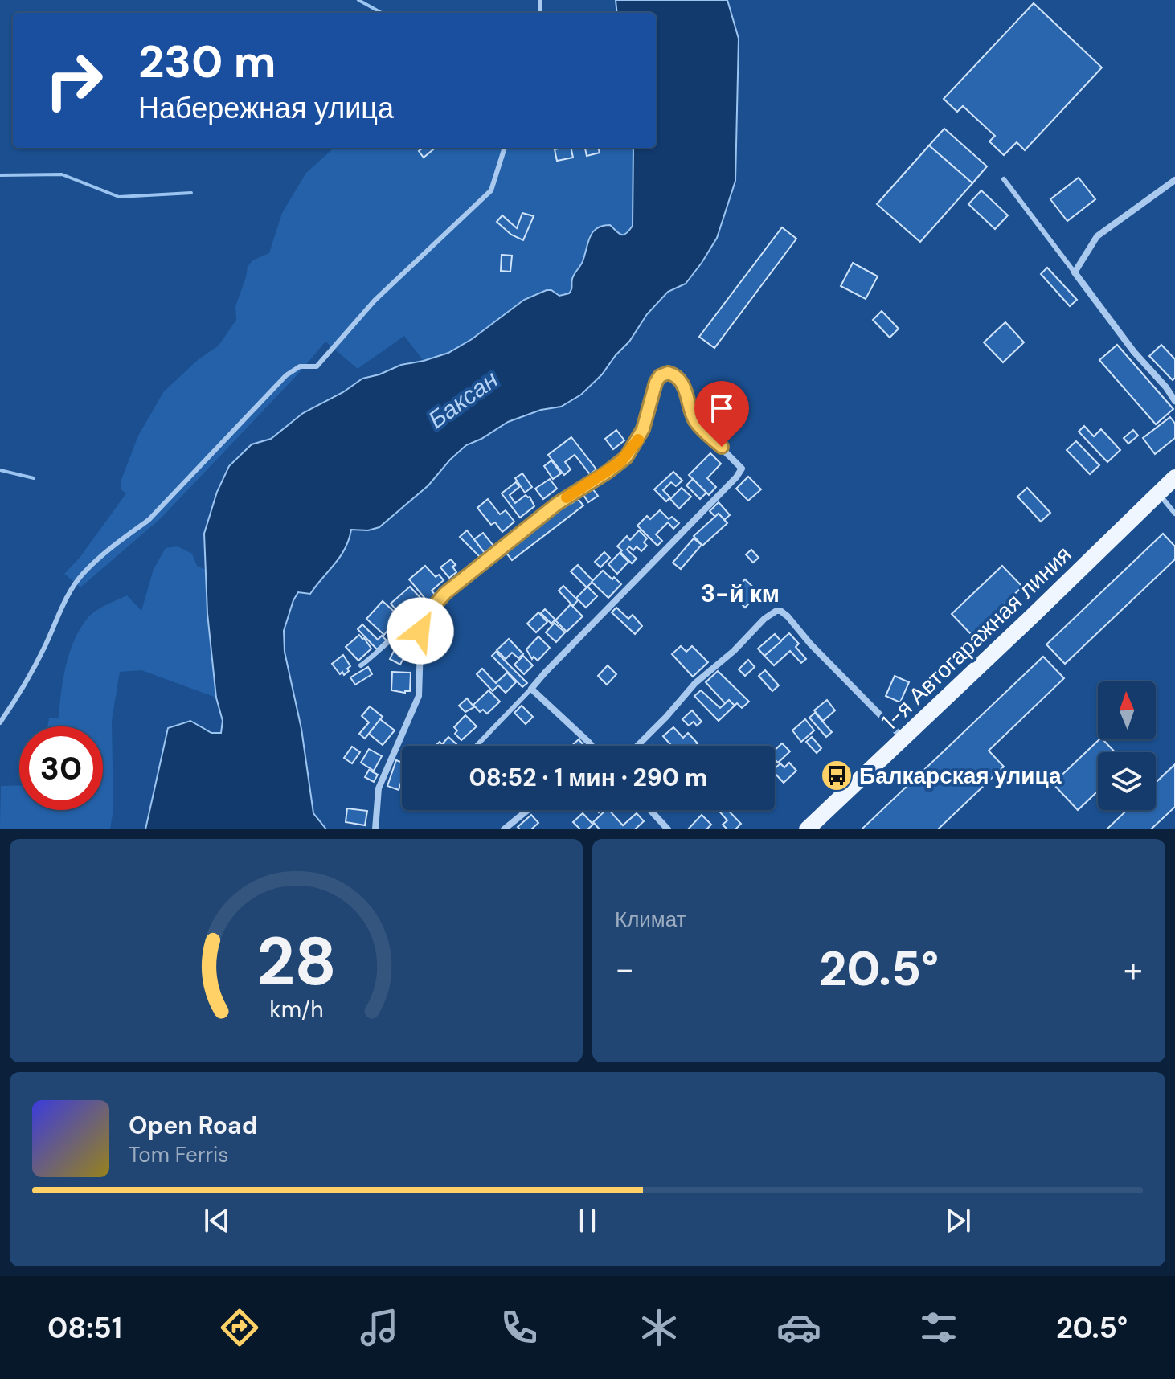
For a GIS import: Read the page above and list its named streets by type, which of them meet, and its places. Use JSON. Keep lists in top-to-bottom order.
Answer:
{
  "streets": {
    "main road": ["1-я Автогаражная линия"]
  },
  "districts": ["3-й км"],
  "water": ["Баксан"],
  "places": {
    "bus stop": ["Балкарская улица"]
  },
  "north": "top",
  "page": {
    "turn": ["230 m", "Набережная улица"],
    "limit": "30",
    "trip": "08:52 · 1 мин · 290 m",
    "tile": "Климат",
    "heat": ["−", "20.5°", "+"],
    "song": ["Open Road", "Tom Ferris"],
    "tabs": ["08:51", "20.5°"],
    "gauge": ["28", "km/h"]
  }
}
